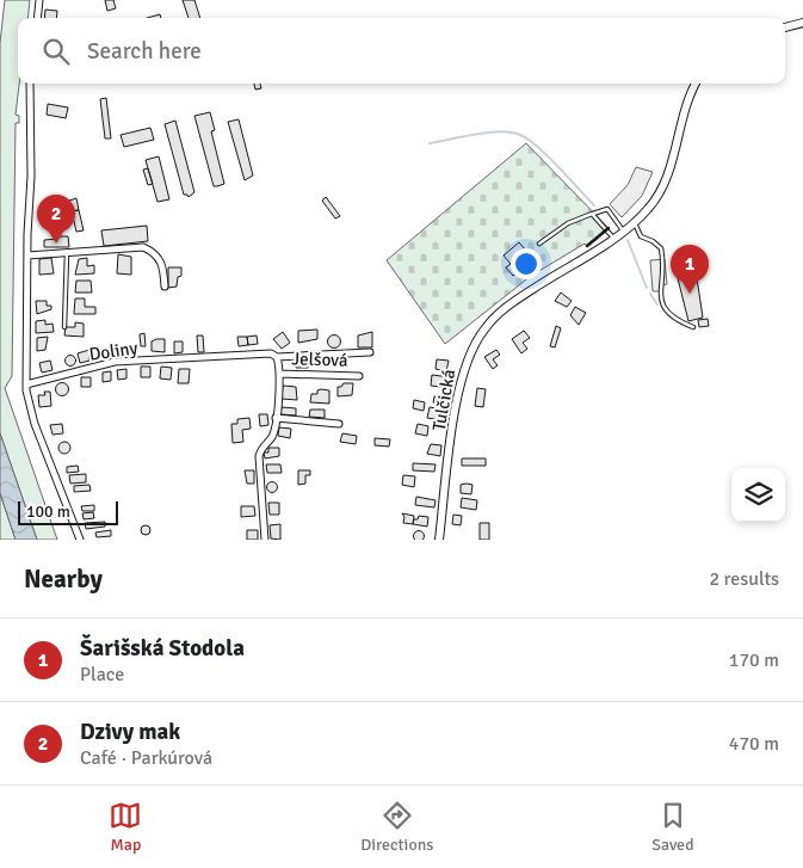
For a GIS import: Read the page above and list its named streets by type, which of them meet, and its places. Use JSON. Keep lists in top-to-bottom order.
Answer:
{
  "streets": {
    "street": ["Doliny", "Jelšová", "Tulčická"]
  },
  "scale_bar": "100 m",
  "page": {
    "search": "Search here",
    "pins": ["2", "1"],
    "scale": "100 m",
    "heading": ["Nearby", "2 results"],
    "list": [
      {
        "mark": "1",
        "name": "Šarišská Stodola",
        "note": "Place",
        "value": "170 m"
      },
      {
        "mark": "2",
        "name": "Dzivy mak",
        "note": "Café · Parkúrová",
        "value": "470 m"
      }
    ],
    "nav": ["Map", "Directions", "Saved"]
  }
}
